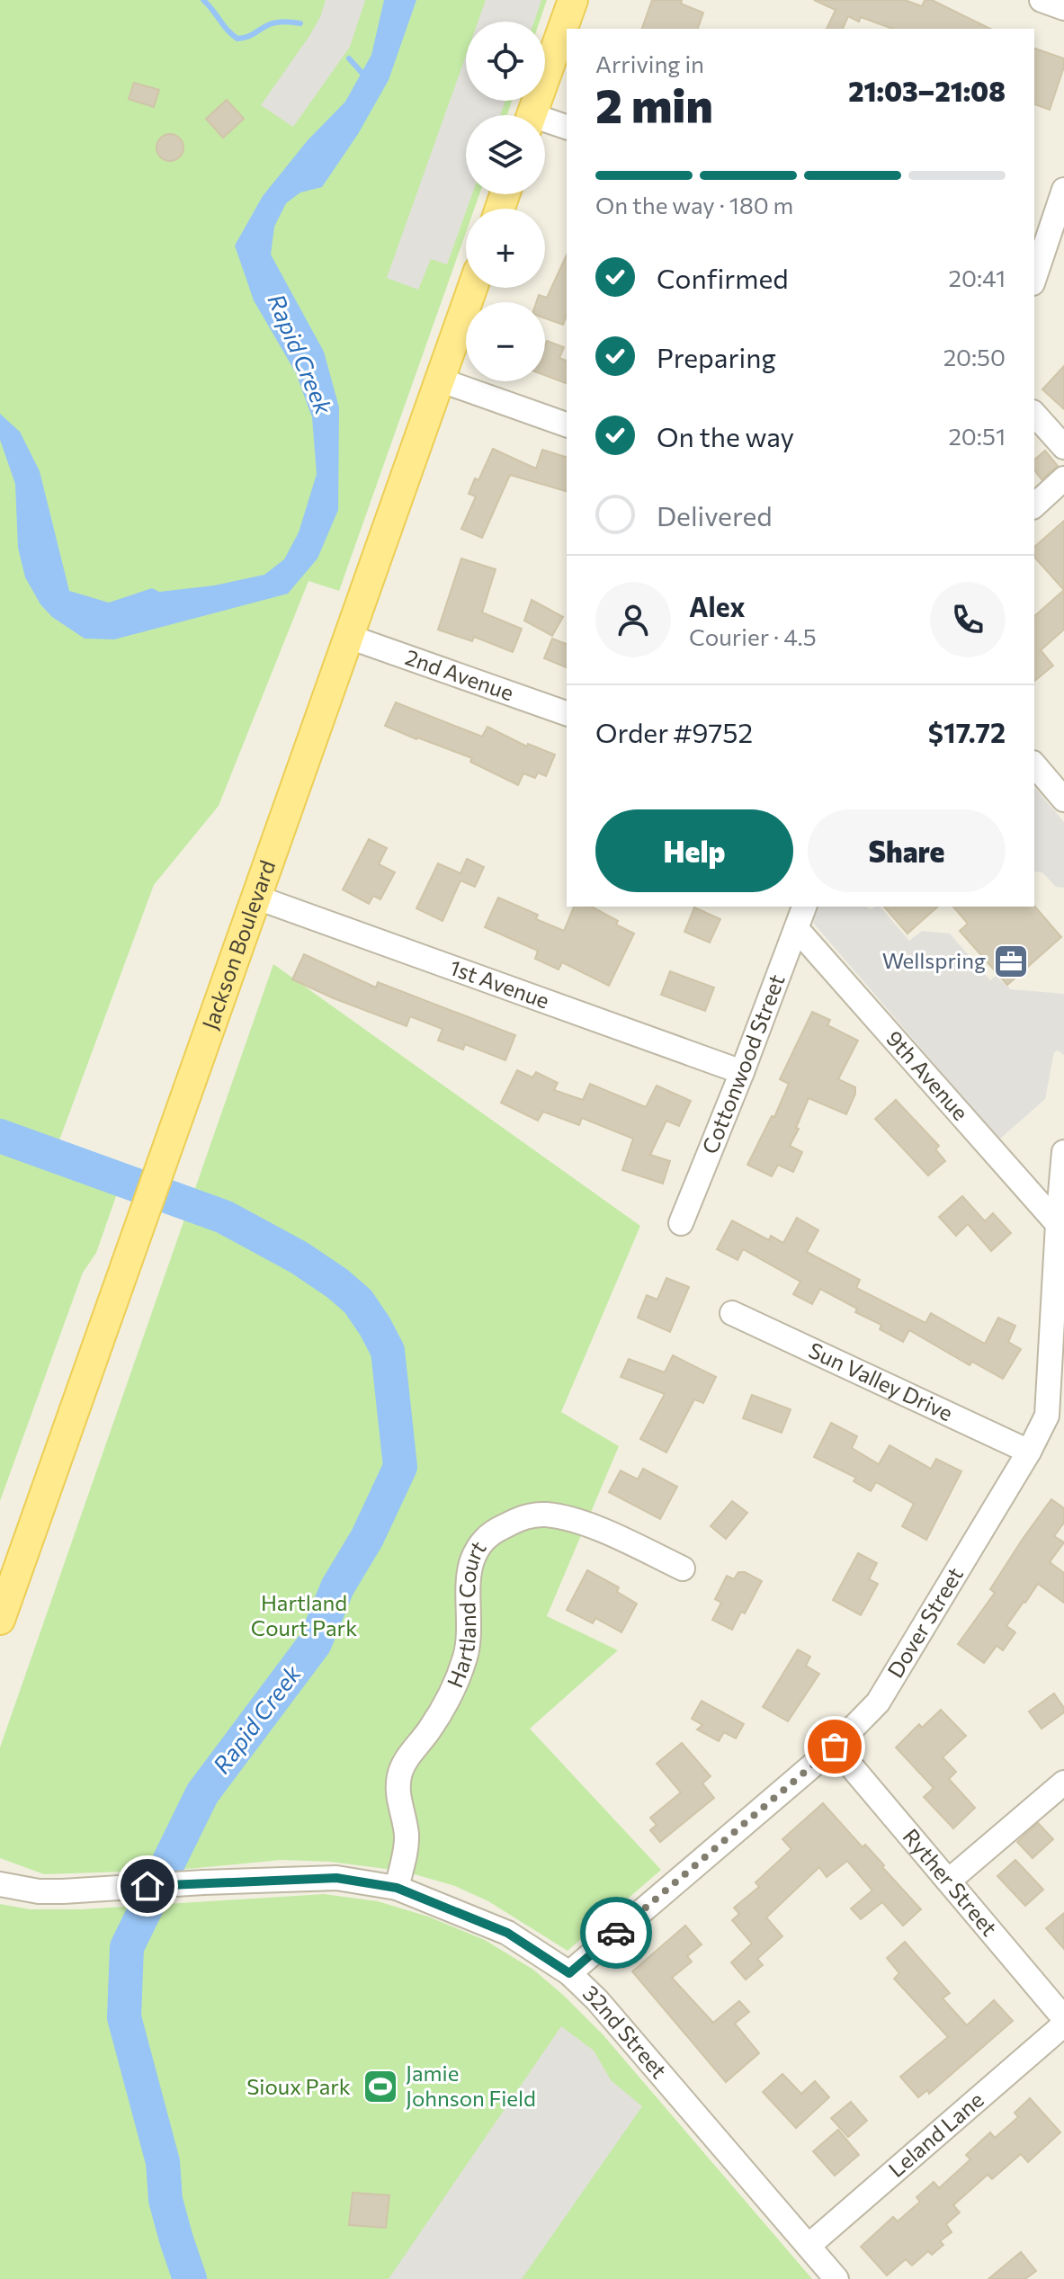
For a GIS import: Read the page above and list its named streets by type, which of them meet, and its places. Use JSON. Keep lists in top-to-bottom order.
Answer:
{
  "streets": {
    "main road": ["Jackson Boulevard"],
    "street": [
      "2nd Avenue",
      "1st Avenue",
      "Cottonwood Street",
      "9th Avenue",
      "Sun Valley Drive",
      "Hartland Court",
      "Dover Street",
      "Ryther Street",
      "32nd Street",
      "Leland Lane"
    ]
  },
  "crossings": [
    ["2nd Avenue", "Jackson Boulevard"],
    ["Jackson Boulevard", "1st Avenue"],
    ["1st Avenue", "Cottonwood Street"],
    ["Cottonwood Street", "9th Avenue"],
    ["9th Avenue", "Dover Street"],
    ["Sun Valley Drive", "Dover Street"],
    ["Hartland Court", "32nd Street"],
    ["Dover Street", "Ryther Street"],
    ["Dover Street", "32nd Street"],
    ["32nd Street", "Leland Lane"]
  ],
  "water": ["Rapid Creek"],
  "parks": ["Hartland Court Park", "Sioux Park"],
  "places": {
    "office": ["Wellspring"],
    "sports": ["Jamie Johnson Field"]
  },
  "page": {
    "map_buttons": ["+", "−"],
    "heading": ["2 min", "Arriving in", "21:03–21:08"],
    "panel": [
      "Alex",
      "Courier · 4.5",
      "Order #9752",
      "$17.72"
    ],
    "bar": "On the way · 180 m",
    "list": [
      ["Confirmed", "20:41"],
      ["Preparing", "20:50"],
      ["On the way", "20:51"],
      "Delivered"
    ],
    "buttons": ["Help", "Share"]
  }
}
